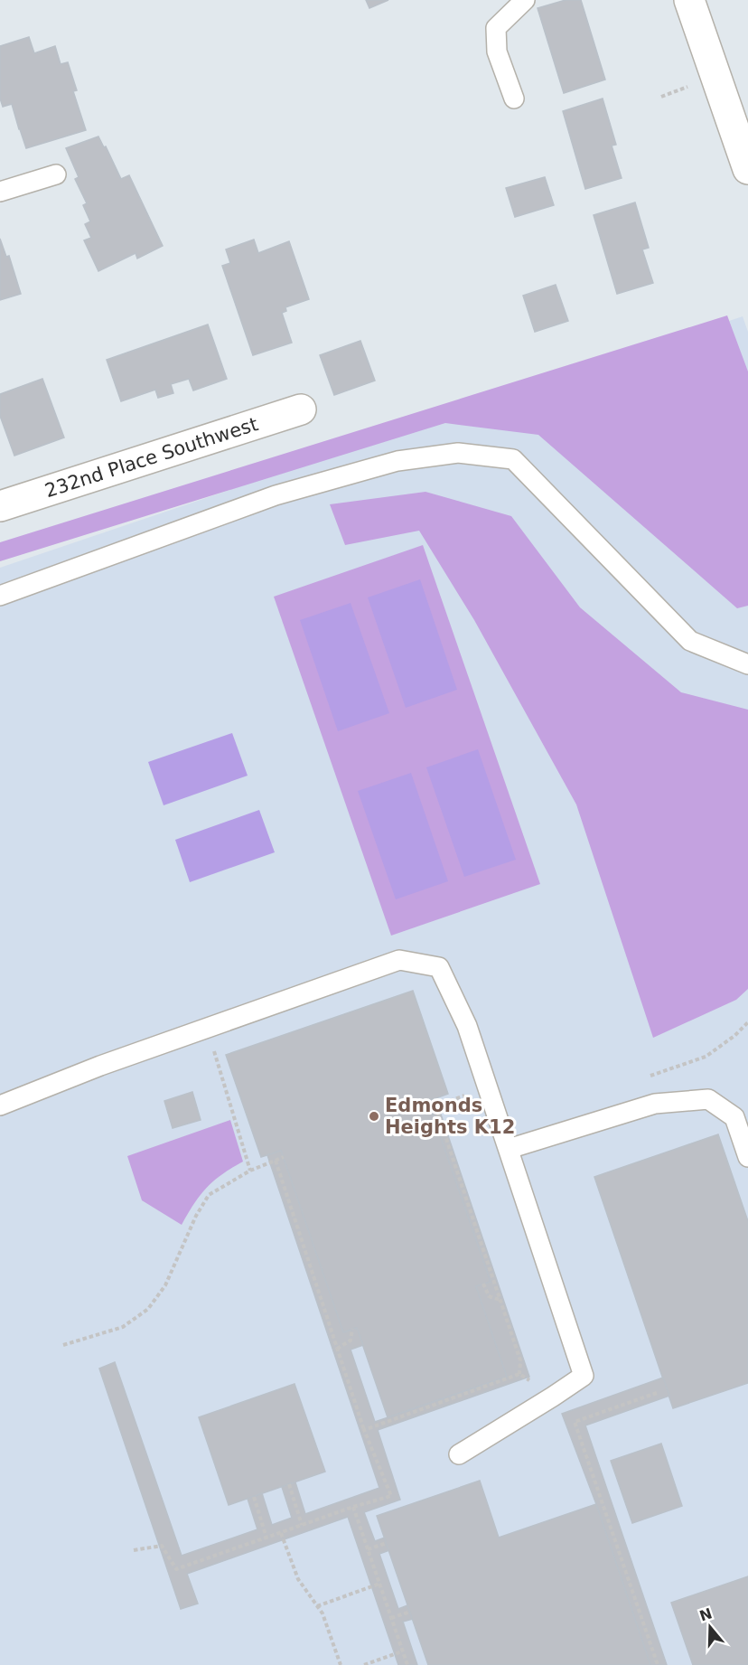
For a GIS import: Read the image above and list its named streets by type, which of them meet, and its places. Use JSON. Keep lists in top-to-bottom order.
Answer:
{
  "streets": {
    "street": ["232nd Place Southwest"]
  },
  "places": ["Edmonds Heights K12"],
  "north": "top"
}
